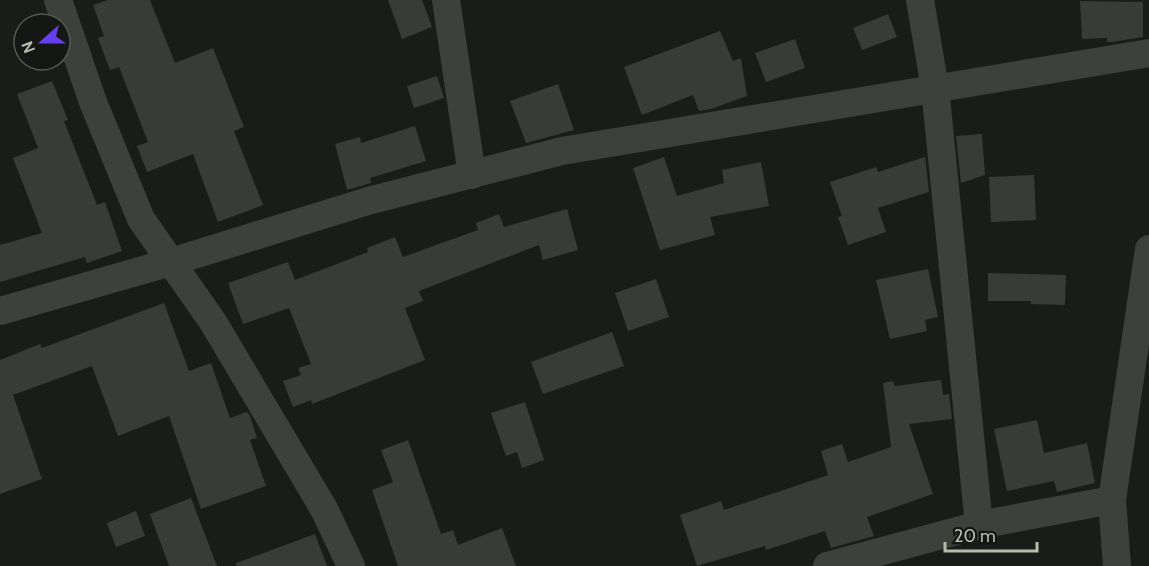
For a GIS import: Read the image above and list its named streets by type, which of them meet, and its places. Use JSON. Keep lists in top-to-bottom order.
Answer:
{
  "scale_bar": "20 m",
  "north": "left"
}
